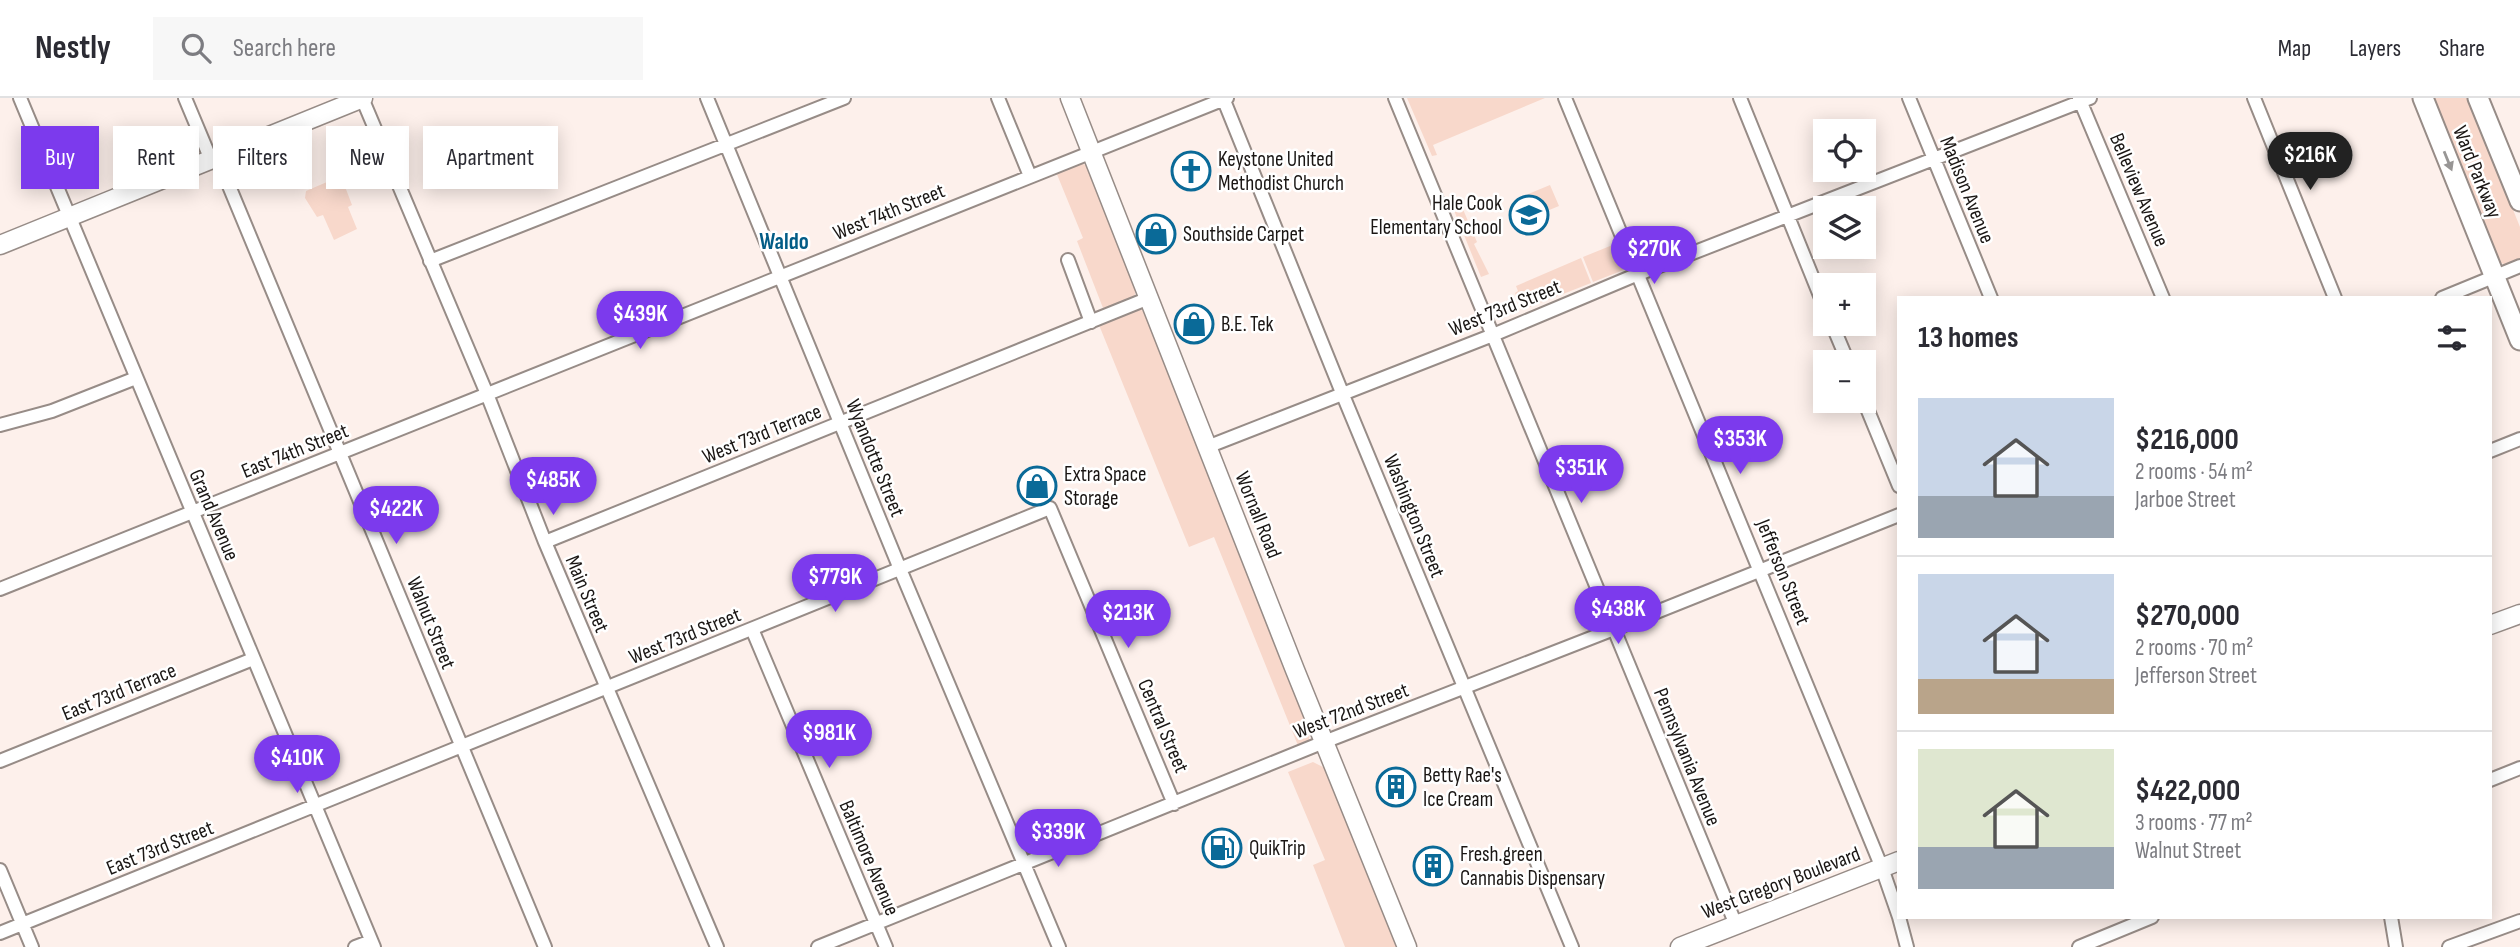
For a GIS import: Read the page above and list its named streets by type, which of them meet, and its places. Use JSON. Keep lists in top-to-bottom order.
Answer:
{
  "streets": {
    "main road": ["Ward Parkway", "Wornall Road", "West Gregory Boulevard"],
    "street": [
      "Madison Avenue",
      "Belleview Avenue",
      "West 74th Street",
      "West 73rd Street",
      "West 73rd Terrace",
      "East 74th Street",
      "Wyandotte Street",
      "Grand Avenue",
      "Washington Street",
      "Jefferson Street",
      "Main Street",
      "Walnut Street",
      "East 73rd Terrace",
      "West 72nd Street",
      "Central Street",
      "Pennsylvania Avenue",
      "East 73rd Street",
      "Baltimore Avenue"
    ]
  },
  "crossings": [
    ["Madison Avenue", "West 73rd Street"],
    ["Belleview Avenue", "West 73rd Street"],
    ["West 74th Street", "East 74th Street"],
    ["West 74th Street", "Wyandotte Street"],
    ["West 74th Street", "Wornall Road"],
    ["West 74th Street", "Washington Street"],
    ["West 74th Street", "Main Street"],
    ["West 73rd Street", "Wyandotte Street"],
    ["West 73rd Street", "Wornall Road"],
    ["West 73rd Street", "Washington Street"],
    ["West 73rd Street", "Jefferson Street"],
    ["West 73rd Street", "Main Street"],
    ["West 73rd Street", "Central Street"],
    ["West 73rd Street", "Pennsylvania Avenue"],
    ["West 73rd Street", "East 73rd Street"],
    ["West 73rd Street", "Baltimore Avenue"],
    ["West 73rd Terrace", "Wyandotte Street"],
    ["West 73rd Terrace", "Wornall Road"],
    ["West 73rd Terrace", "Main Street"],
    ["East 74th Street", "Grand Avenue"],
    ["East 74th Street", "Main Street"],
    ["East 74th Street", "Walnut Street"],
    ["Wyandotte Street", "West 72nd Street"],
    ["Grand Avenue", "East 73rd Terrace"],
    ["Grand Avenue", "East 73rd Street"],
    ["Wornall Road", "West 72nd Street"],
    ["Washington Street", "West 72nd Street"],
    ["Jefferson Street", "West 72nd Street"],
    ["Jefferson Street", "West Gregory Boulevard"],
    ["Main Street", "East 73rd Street"],
    ["Walnut Street", "East 73rd Street"],
    ["West 72nd Street", "Central Street"],
    ["West 72nd Street", "Pennsylvania Avenue"],
    ["West 72nd Street", "Baltimore Avenue"],
    ["Pennsylvania Avenue", "West Gregory Boulevard"]
  ],
  "districts": ["Waldo"],
  "places": {
    "church": ["Keystone United Methodist Church"],
    "school or university": ["Hale Cook Elementary School"],
    "shop": ["Southside Carpet", "B.E. Tek", "Extra Space Storage"],
    "building": ["Betty Rae's Ice Cream", "Fresh.green Cannabis Dispensary"],
    "fuel station": ["QuikTrip"]
  },
  "page": {
    "header": "Nestly",
    "search": "Search here",
    "nav": ["Map", "Layers", "Share"],
    "map_buttons": ["+", "−"],
    "chip": [
      "Buy",
      "Rent",
      "Filters",
      "New",
      "Apartment"
    ],
    "price": [
      "$216K",
      "$270K",
      "$439K",
      "$353K",
      "$351K",
      "$485K",
      "$422K",
      "$779K",
      "$438K",
      "$213K",
      "$981K",
      "$410K",
      "$339K"
    ],
    "heading": "13 homes",
    "list": [
      {
        "name": "$216,000",
        "note": "2 rooms · 54 m² · Jarboe Street"
      },
      {
        "name": "$270,000",
        "note": "2 rooms · 70 m² · Jefferson Street"
      },
      {
        "name": "$422,000",
        "note": "3 rooms · 77 m² · Walnut Street"
      }
    ]
  }
}
